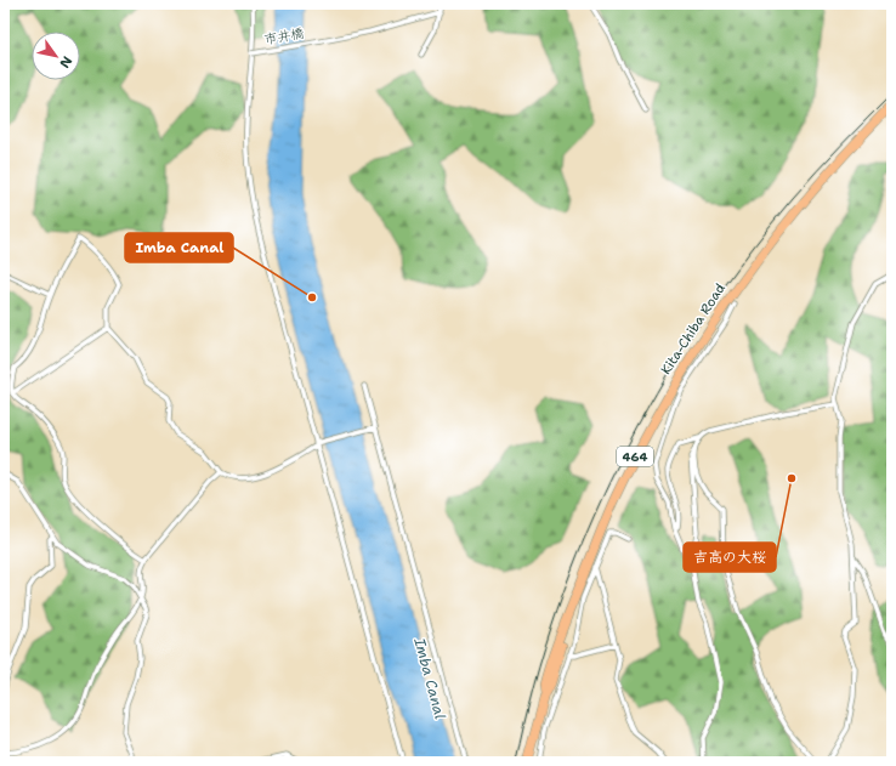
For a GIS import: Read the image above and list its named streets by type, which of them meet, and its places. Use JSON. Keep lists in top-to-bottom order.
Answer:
{
  "streets": {
    "highway": ["Kita-Chiba Road", "464"],
    "street": ["市井橋"]
  },
  "water": ["Imba Canal"],
  "places": ["Imba Canal", "吉高の大桜"],
  "north": "bottom right"
}
